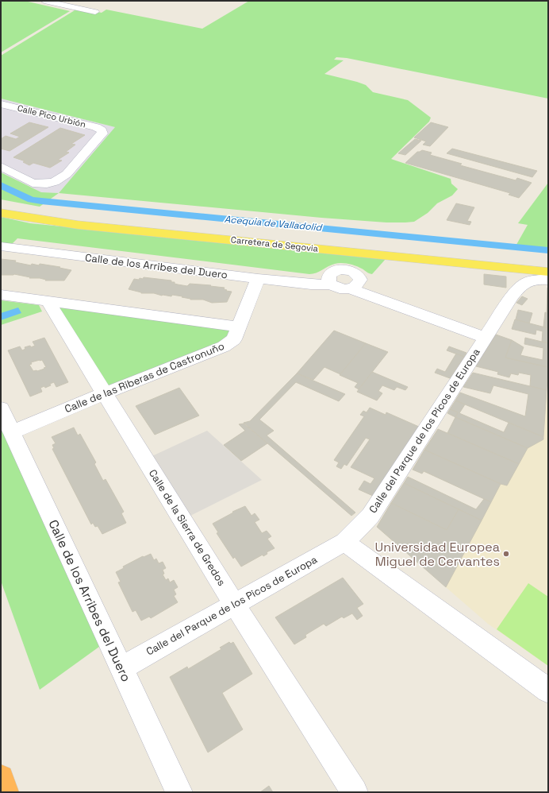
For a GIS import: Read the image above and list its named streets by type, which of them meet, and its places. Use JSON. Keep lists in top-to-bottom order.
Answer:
{
  "streets": {
    "main road": ["Carretera de Segovia"],
    "street": [
      "Calle Pico Urbión",
      "Calle de los Arribes del Duero",
      "Calle de las Riberas de Castronuño",
      "Calle del Parque de los Picos de Europa",
      "Calle de la Sierra de Gredos"
    ]
  },
  "crossings": [
    ["Calle de los Arribes del Duero", "Calle de las Riberas de Castronuño"],
    ["Calle de los Arribes del Duero", "Calle del Parque de los Picos de Europa"],
    ["Calle de las Riberas de Castronuño", "Calle de la Sierra de Gredos"],
    ["Calle del Parque de los Picos de Europa", "Calle de la Sierra de Gredos"]
  ],
  "water": ["Acequia de Valladolid"],
  "places": ["Universidad Europea Miguel de Cervantes"]
}
